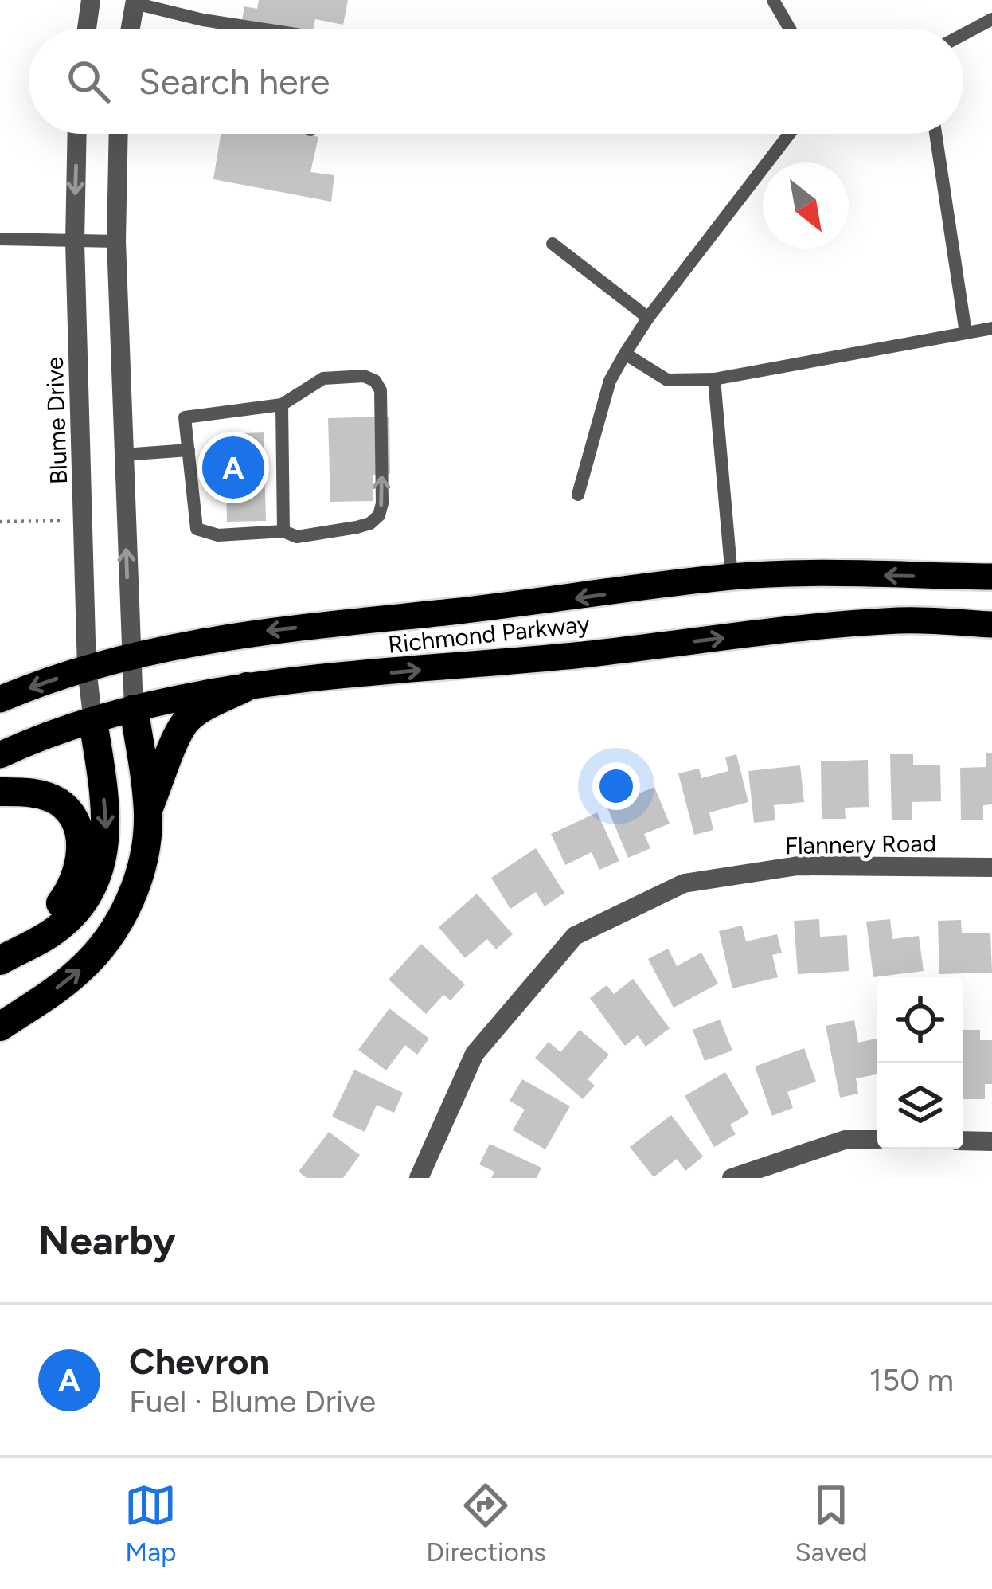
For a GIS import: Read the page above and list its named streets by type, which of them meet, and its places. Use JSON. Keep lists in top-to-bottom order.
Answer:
{
  "streets": {
    "highway": ["Richmond Parkway"],
    "street": ["Blume Drive", "Flannery Road"]
  },
  "crossings": [
    ["Blume Drive", "Richmond Parkway"]
  ],
  "north": "bottom right",
  "page": {
    "search": "Search here",
    "pins": "A",
    "heading": "Nearby",
    "list": [
      {
        "mark": "A",
        "name": "Chevron",
        "note": "Fuel · Blume Drive",
        "value": "150 m"
      }
    ],
    "nav": ["Map", "Directions", "Saved"]
  }
}
